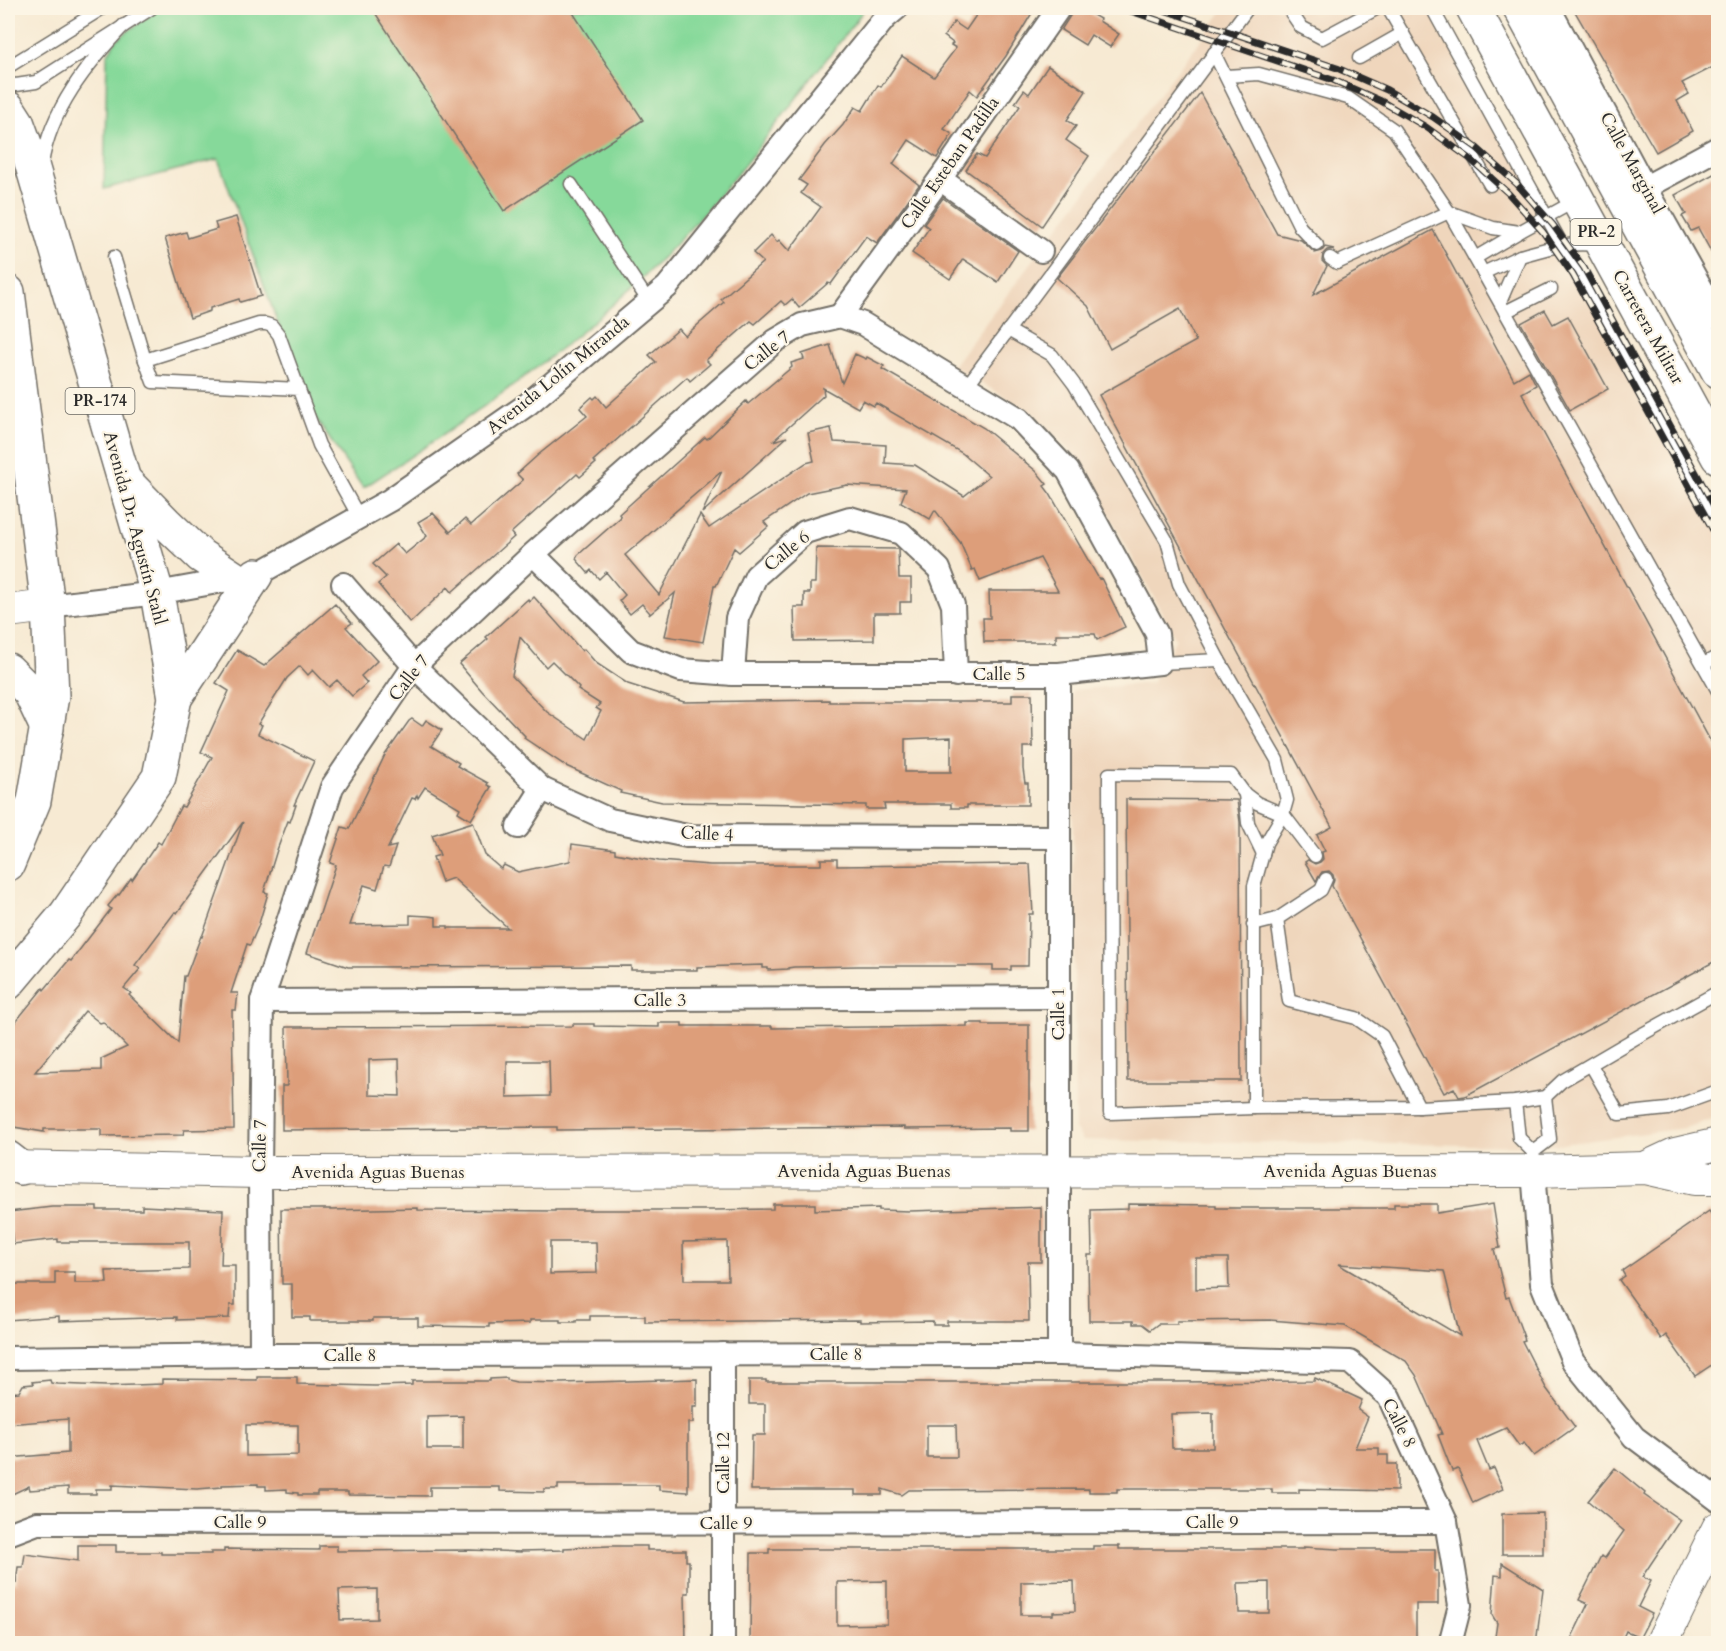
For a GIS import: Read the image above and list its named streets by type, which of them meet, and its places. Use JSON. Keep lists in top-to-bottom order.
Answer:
{
  "streets": {
    "main road": [
      "PR-2",
      "Carretera Militar",
      "PR-174",
      "Avenida Dr. Agustín Stahl"
    ],
    "street": [
      "Calle Esteban Padilla",
      "Calle Marginal",
      "Calle 7",
      "Avenida Lolín Miranda",
      "Calle 6",
      "Calle 5",
      "Calle 4",
      "Calle 3",
      "Calle 1",
      "Avenida Aguas Buenas",
      "Calle 8",
      "Calle 12",
      "Calle 9"
    ]
  },
  "crossings": [
    ["Calle Esteban Padilla", "Calle 7"],
    ["Calle Marginal", "PR-2"],
    ["Calle 7", "Calle 5"],
    ["Calle 7", "Calle 4"],
    ["Calle 7", "Calle 3"],
    ["Calle 7", "Avenida Aguas Buenas"],
    ["Calle 7", "Calle 8"],
    ["Avenida Lolín Miranda", "Avenida Dr. Agustín Stahl"],
    ["Calle 6", "Calle 5"],
    ["Calle 5", "Calle 1"],
    ["Calle 4", "Calle 1"],
    ["Calle 3", "Calle 1"],
    ["Calle 1", "Avenida Aguas Buenas"],
    ["Calle 1", "Calle 8"],
    ["Calle 8", "Calle 12"],
    ["Calle 8", "Calle 9"],
    ["Calle 12", "Calle 9"]
  ]
}
